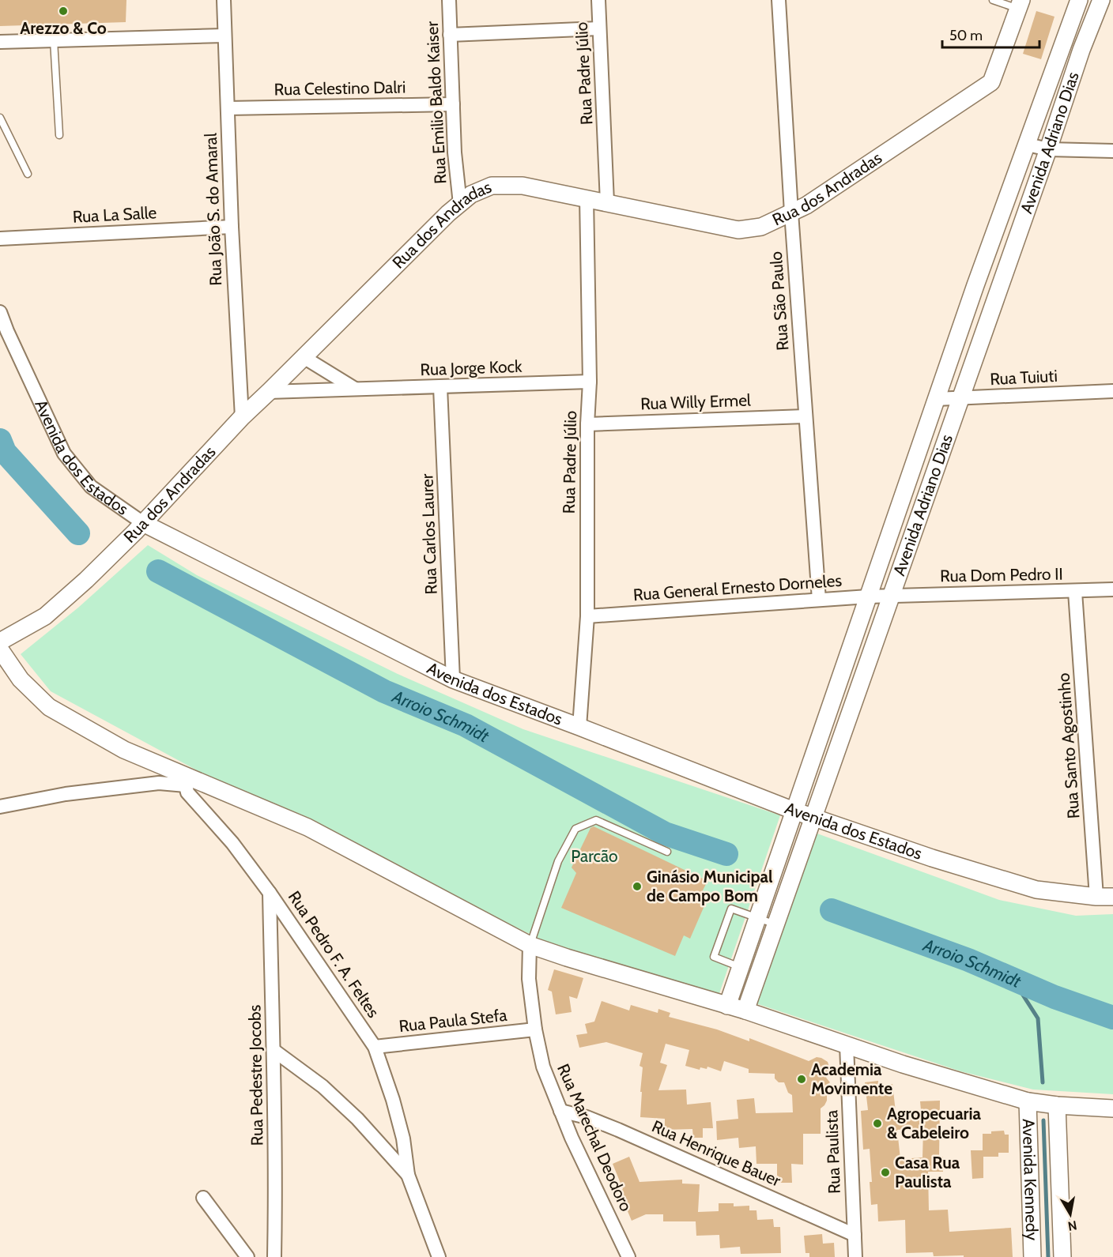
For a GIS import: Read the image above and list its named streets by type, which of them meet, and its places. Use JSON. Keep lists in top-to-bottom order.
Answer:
{
  "streets": {
    "street": [
      "Rua Padre Júlio",
      "Rua Celestino Dalri",
      "Rua Emilio Baldo Kaiser",
      "Avenida Adriano Dias",
      "Rua dos Andradas",
      "Rua João S. do Amaral",
      "Rua La Salle",
      "Rua São Paulo",
      "Rua Jorge Kock",
      "Rua Tuiuti",
      "Rua Willy Ermel",
      "Avenida dos Estados",
      "Rua Carlos Laurer",
      "Rua Dom Pedro II",
      "Rua General Ernesto Dorneles",
      "Rua Santo Agostinho",
      "Rua Pedro F. A. Feltes",
      "Rua Paula Stefa",
      "Rua Pedestre Jocobs",
      "Rua Marechal Deodoro",
      "Rua Paulista",
      "Rua Henrique Bauer",
      "Avenida Kennedy"
    ]
  },
  "crossings": [
    ["Rua Padre Júlio", "Rua dos Andradas"],
    ["Rua Padre Júlio", "Rua Jorge Kock"],
    ["Rua Padre Júlio", "Rua Willy Ermel"],
    ["Rua Padre Júlio", "Avenida dos Estados"],
    ["Rua Padre Júlio", "Rua General Ernesto Dorneles"],
    ["Rua Celestino Dalri", "Rua Emilio Baldo Kaiser"],
    ["Rua Celestino Dalri", "Rua João S. do Amaral"],
    ["Rua Emilio Baldo Kaiser", "Rua dos Andradas"],
    ["Avenida Adriano Dias", "Rua Tuiuti"],
    ["Avenida Adriano Dias", "Avenida dos Estados"],
    ["Avenida Adriano Dias", "Rua Dom Pedro II"],
    ["Avenida Adriano Dias", "Rua General Ernesto Dorneles"],
    ["Rua dos Andradas", "Rua João S. do Amaral"],
    ["Rua dos Andradas", "Rua São Paulo"],
    ["Rua dos Andradas", "Rua Jorge Kock"],
    ["Rua dos Andradas", "Avenida dos Estados"],
    ["Rua João S. do Amaral", "Rua La Salle"],
    ["Rua São Paulo", "Rua Willy Ermel"],
    ["Rua São Paulo", "Rua General Ernesto Dorneles"],
    ["Rua Jorge Kock", "Rua Carlos Laurer"],
    ["Avenida dos Estados", "Rua Carlos Laurer"],
    ["Avenida dos Estados", "Rua Santo Agostinho"],
    ["Rua Dom Pedro II", "Rua General Ernesto Dorneles"],
    ["Rua Dom Pedro II", "Rua Santo Agostinho"],
    ["Rua Pedro F. A. Feltes", "Rua Paula Stefa"],
    ["Rua Pedro F. A. Feltes", "Rua Pedestre Jocobs"],
    ["Rua Paula Stefa", "Rua Marechal Deodoro"],
    ["Rua Marechal Deodoro", "Rua Henrique Bauer"],
    ["Rua Paulista", "Rua Henrique Bauer"]
  ],
  "water": ["Arroio Schmidt"],
  "parks": ["Parcão"],
  "places": [
    "Arezzo & Co",
    "Ginásio Municipal de Campo Bom",
    "Academia Movimente",
    "Agropecuaria & Cabeleiro",
    "Casa Rua Paulista"
  ],
  "scale_bar": "50 m",
  "north": "bottom"
}
